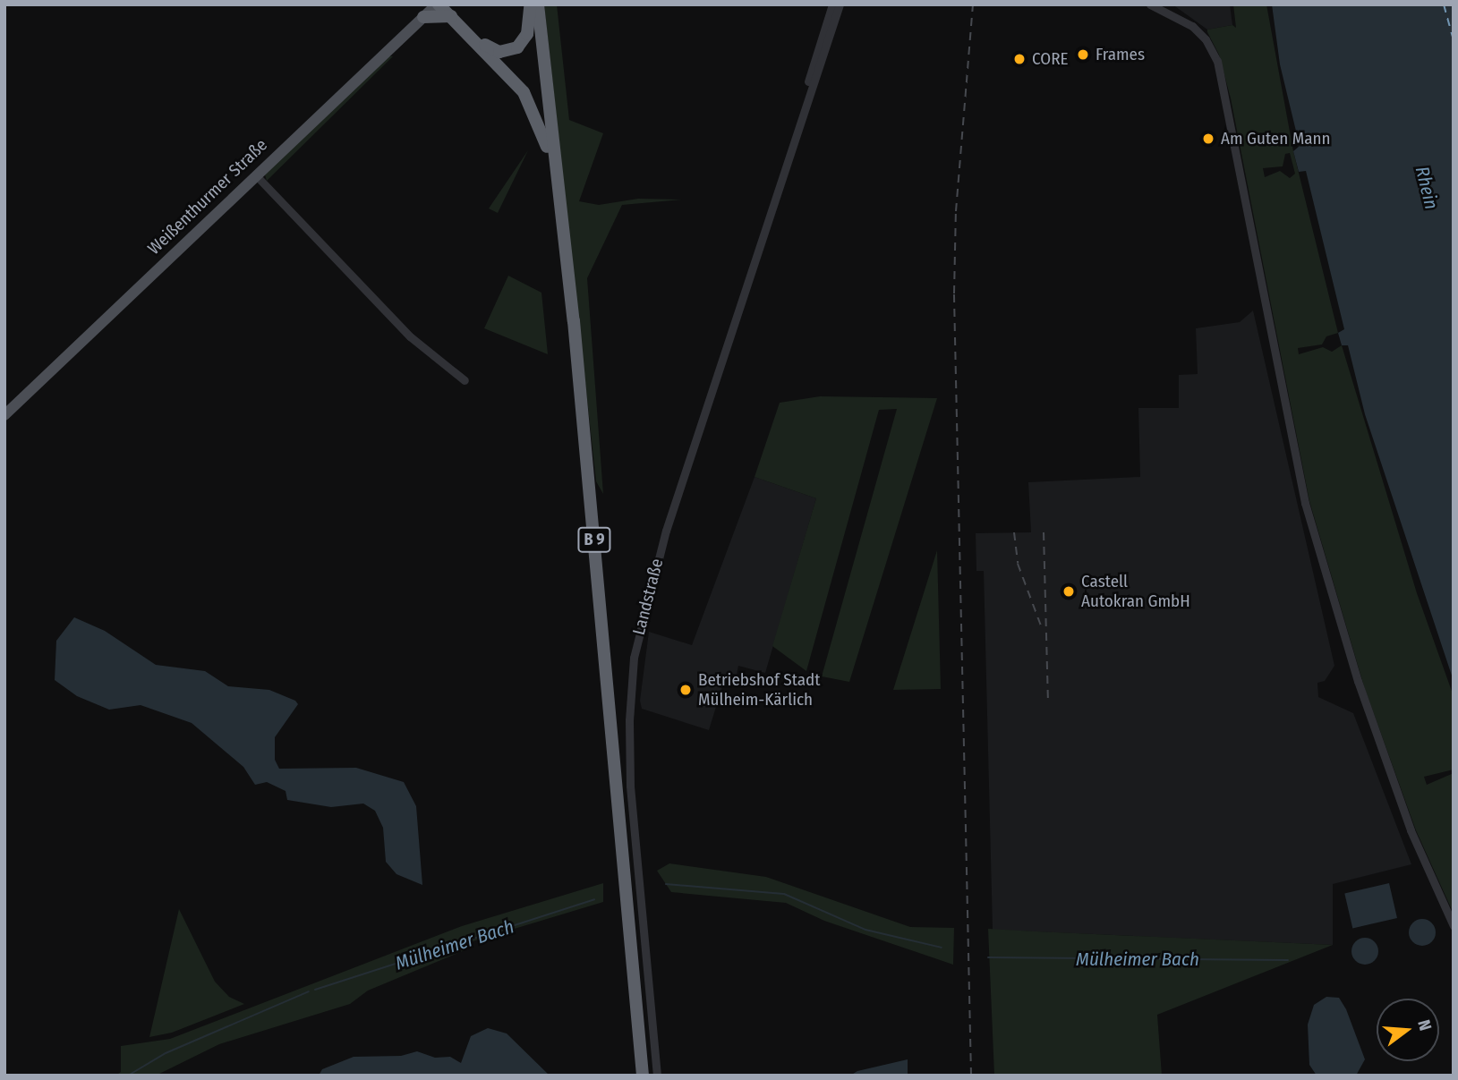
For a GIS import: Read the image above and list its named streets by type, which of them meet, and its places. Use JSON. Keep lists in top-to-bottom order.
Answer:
{
  "streets": {
    "highway": ["B 9"],
    "main road": ["Weißenthurmer Straße"],
    "street": ["Landstraße"]
  },
  "crossings": [
    ["Weißenthurmer Straße", "B 9"]
  ],
  "water": ["Rhein", "Mülheimer Bach"],
  "places": [
    "Frames",
    "CORE",
    "Am Guten Mann",
    "Castell Autokran GmbH",
    "Betriebshof Stadt Mülheim-Kärlich"
  ],
  "north": "right"
}
